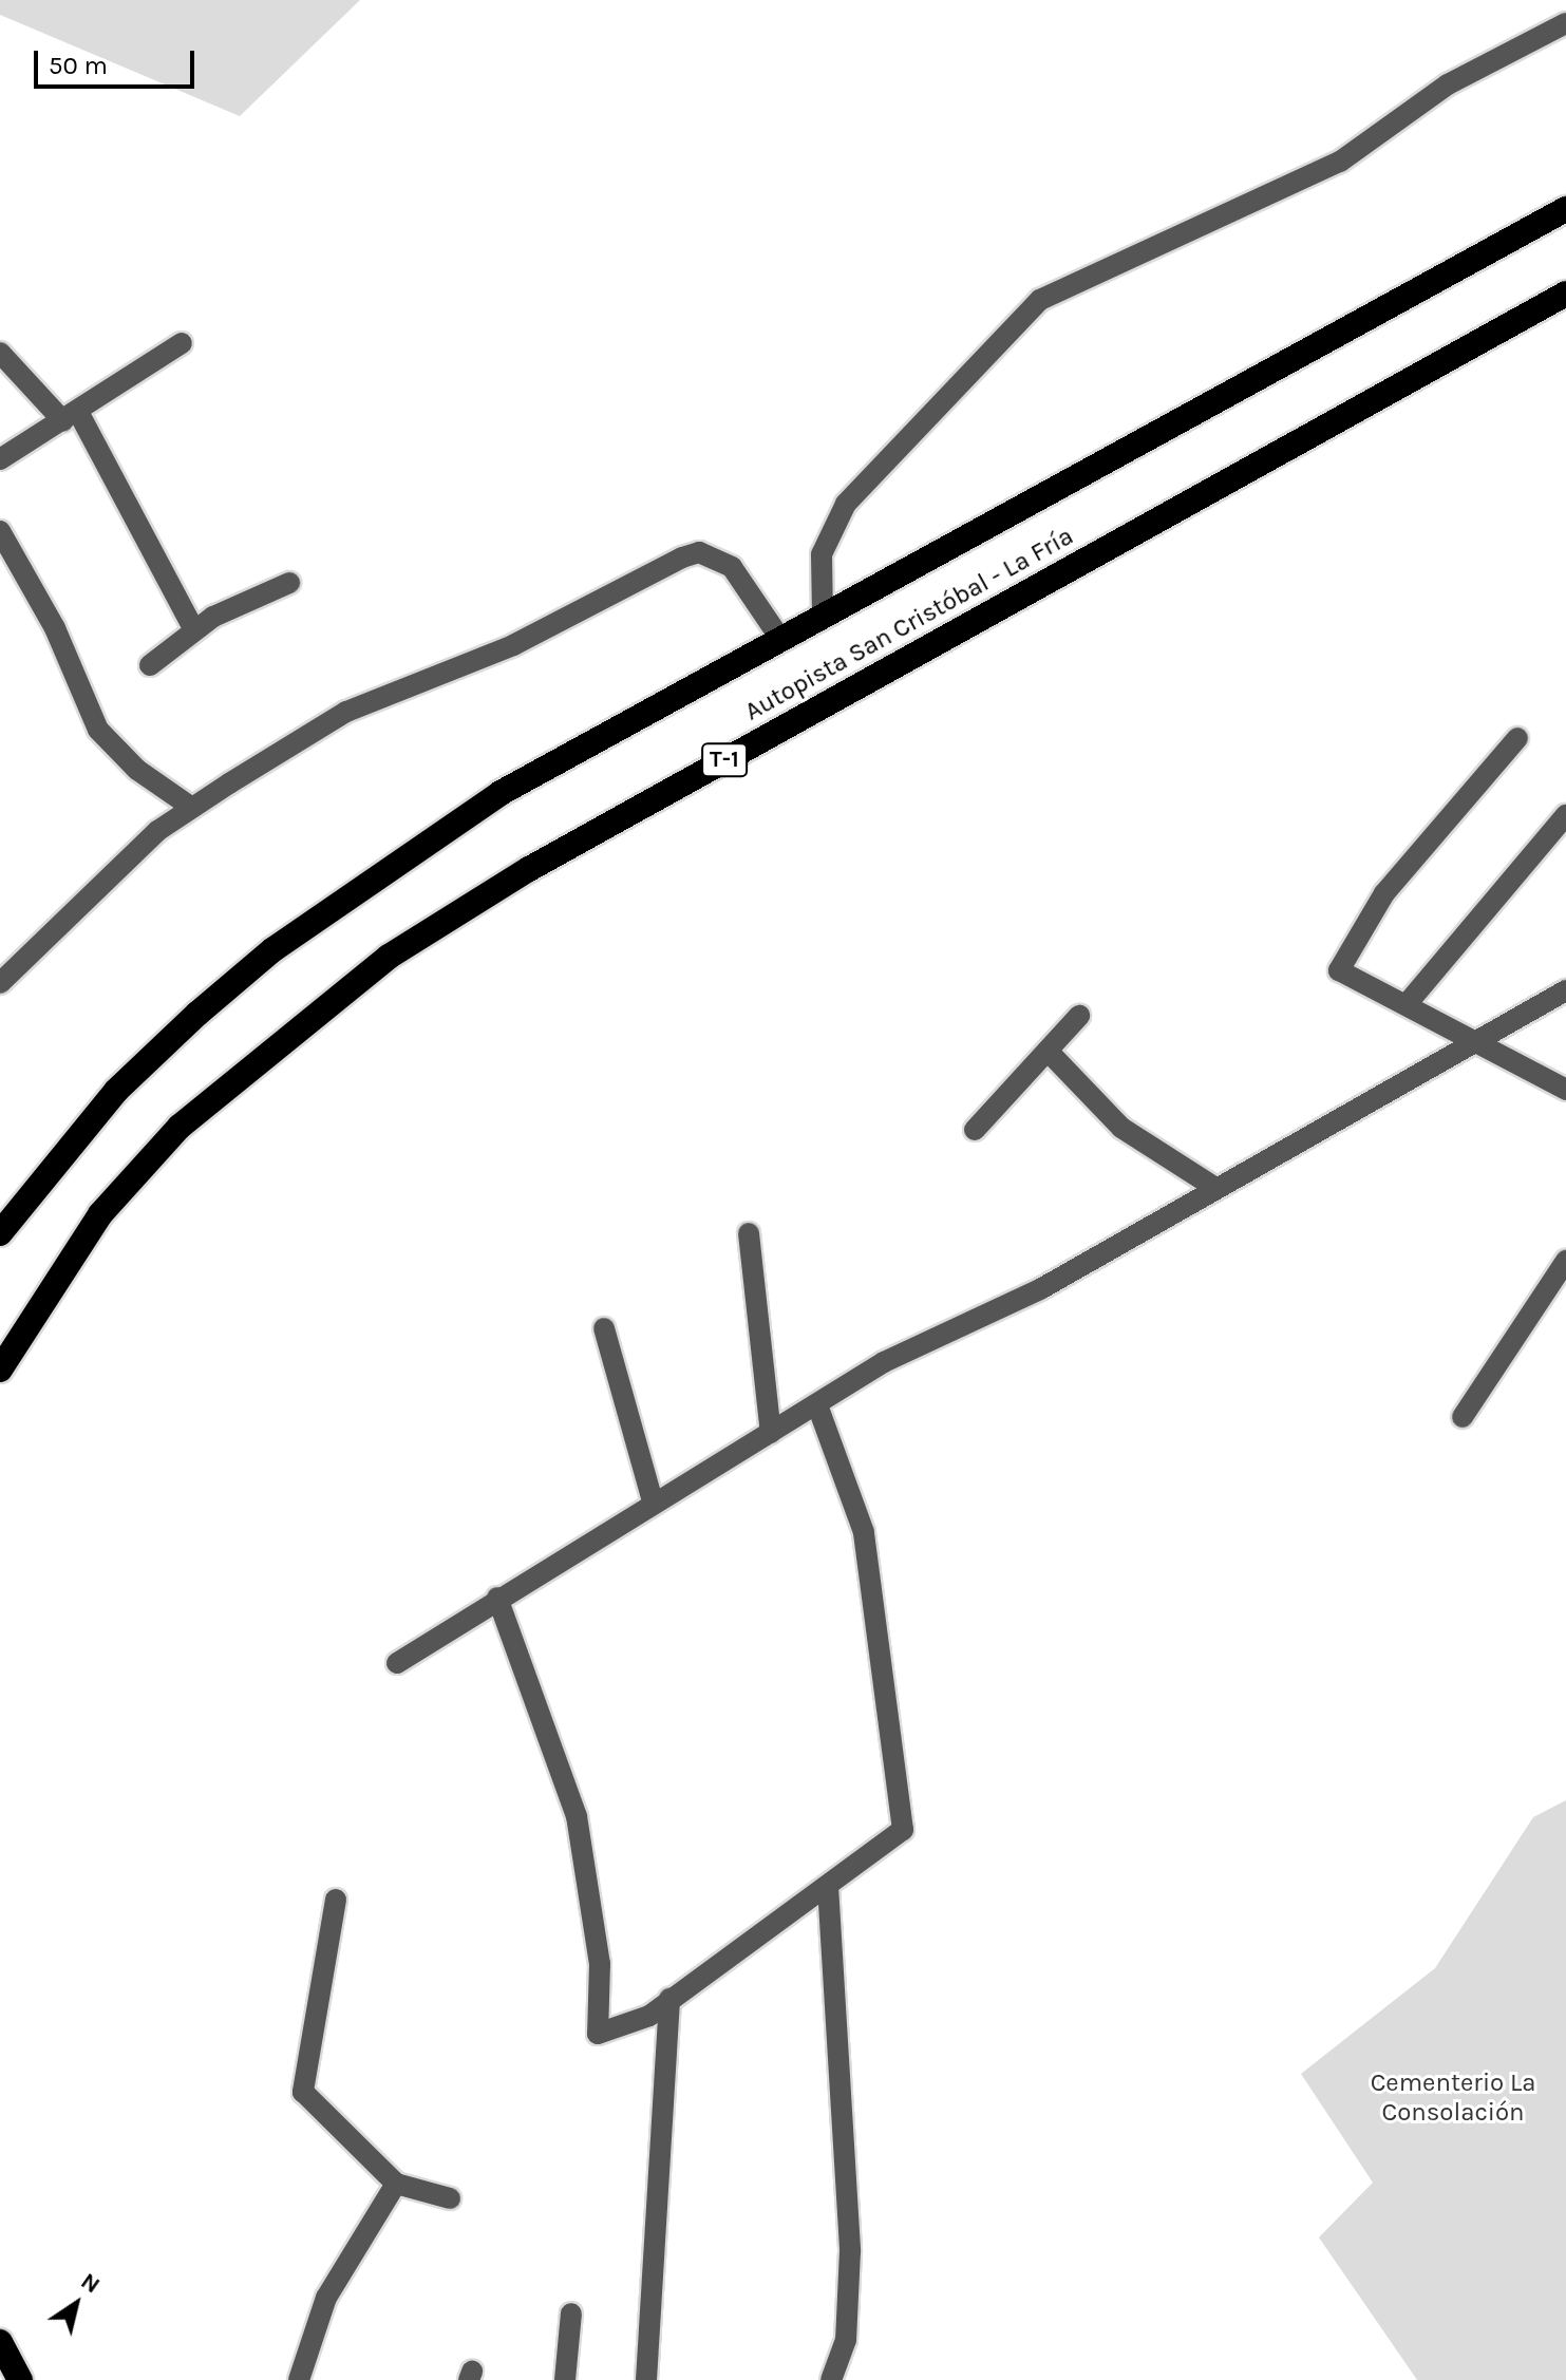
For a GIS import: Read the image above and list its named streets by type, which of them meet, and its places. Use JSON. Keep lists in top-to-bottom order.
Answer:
{
  "streets": {
    "highway": ["Autopista San Cristóbal - La Fría", "T-1"]
  },
  "parks": ["Cementerio La Consolación"],
  "scale_bar": "50 m",
  "north": "top right"
}
